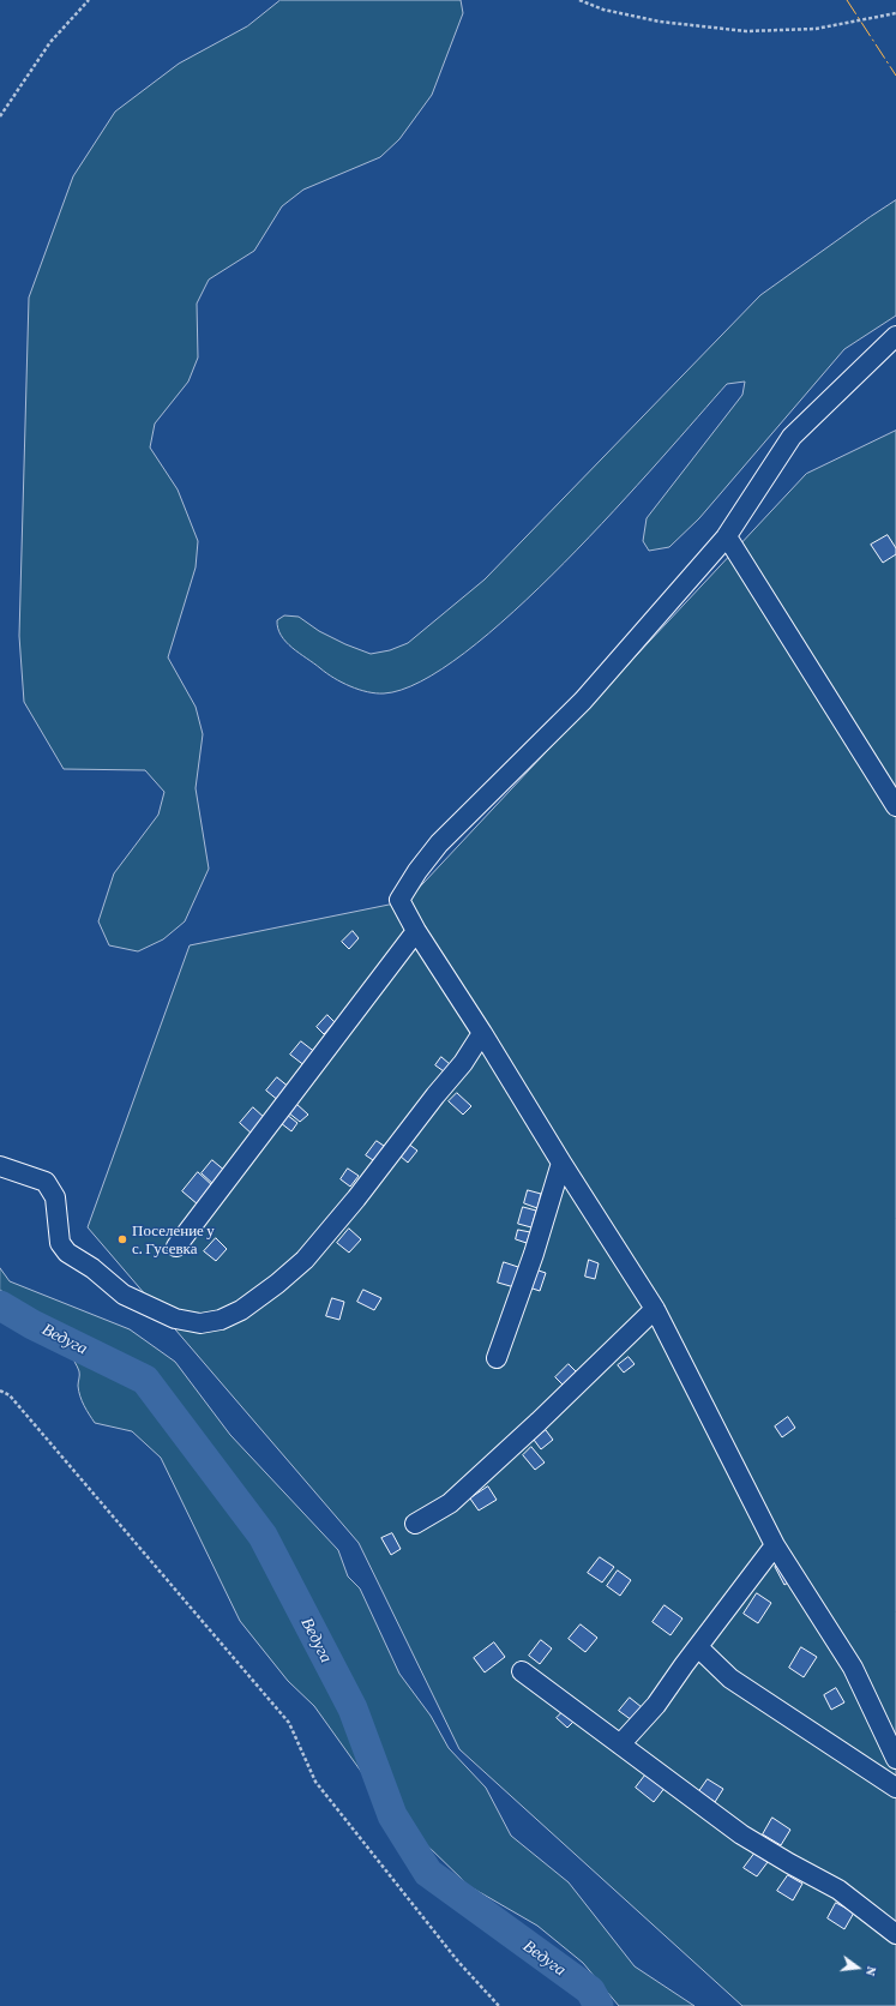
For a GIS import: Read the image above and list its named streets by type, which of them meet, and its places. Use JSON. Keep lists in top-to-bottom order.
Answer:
{
  "water": ["Ведуга"],
  "places": ["Поселение у с. Гусевка"],
  "north": "right"
}
